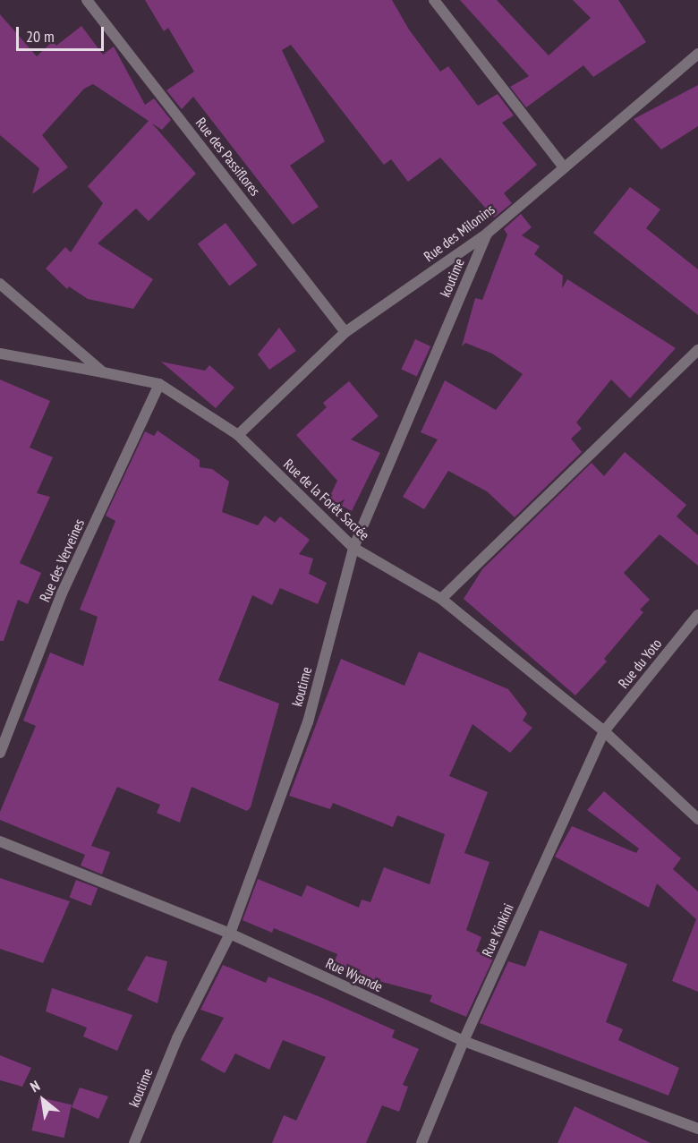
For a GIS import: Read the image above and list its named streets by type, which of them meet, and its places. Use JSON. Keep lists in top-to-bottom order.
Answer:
{
  "streets": {
    "street": [
      "Rue des Passiflores",
      "Rue des Milonins",
      "koutime",
      "Rue de la Forêt Sacrée",
      "Rue des Verveines",
      "Rue du Yoto",
      "Rue Kinkini",
      "Rue Wyande"
    ]
  },
  "crossings": [
    ["Rue des Passiflores", "Rue des Milonins"],
    ["Rue des Milonins", "koutime"],
    ["Rue des Milonins", "Rue de la Forêt Sacrée"],
    ["koutime", "Rue de la Forêt Sacrée"],
    ["koutime", "Rue Wyande"],
    ["Rue de la Forêt Sacrée", "Rue des Verveines"],
    ["Rue de la Forêt Sacrée", "Rue du Yoto"],
    ["Rue de la Forêt Sacrée", "Rue Kinkini"],
    ["Rue du Yoto", "Rue Kinkini"],
    ["Rue Kinkini", "Rue Wyande"]
  ],
  "scale_bar": "20 m",
  "north": "top left"
}
